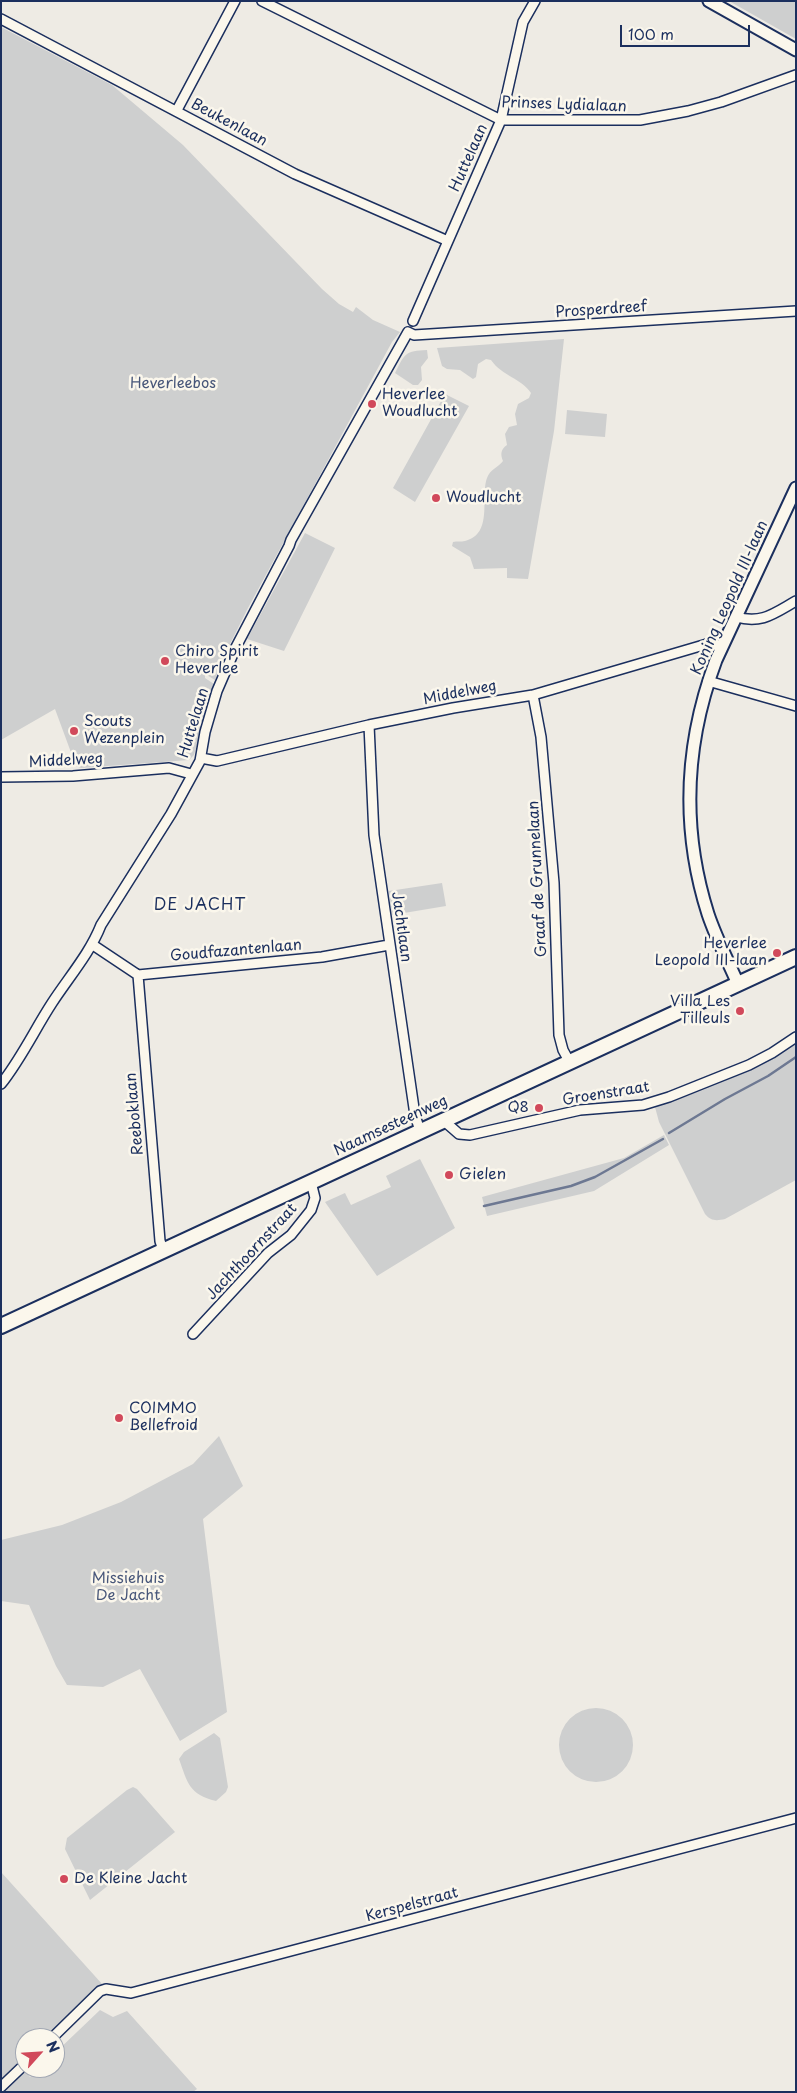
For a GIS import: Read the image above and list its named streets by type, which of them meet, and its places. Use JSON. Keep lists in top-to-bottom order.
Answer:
{
  "streets": {
    "main road": ["Naamsesteenweg"],
    "street": [
      "Prinses Lydialaan",
      "Beukenlaan",
      "Huttelaan",
      "Prosperdreef",
      "Koning Leopold III-laan",
      "Middelweg",
      "Graaf de Grunnelaan",
      "Jachtlaan",
      "Goudfazantenlaan",
      "Groenstraat",
      "Reeboklaan",
      "Jachthoornstraat",
      "Kerspelstraat"
    ]
  },
  "crossings": [
    ["Prinses Lydialaan", "Huttelaan"],
    ["Beukenlaan", "Huttelaan"],
    ["Huttelaan", "Prosperdreef"],
    ["Huttelaan", "Middelweg"],
    ["Koning Leopold III-laan", "Middelweg"],
    ["Koning Leopold III-laan", "Naamsesteenweg"],
    ["Middelweg", "Graaf de Grunnelaan"],
    ["Middelweg", "Jachtlaan"],
    ["Graaf de Grunnelaan", "Naamsesteenweg"],
    ["Jachtlaan", "Goudfazantenlaan"],
    ["Jachtlaan", "Naamsesteenweg"],
    ["Goudfazantenlaan", "Reeboklaan"],
    ["Groenstraat", "Naamsesteenweg"],
    ["Reeboklaan", "Naamsesteenweg"],
    ["Naamsesteenweg", "Jachthoornstraat"]
  ],
  "districts": ["DE JACHT"],
  "parks": ["Heverleebos", "Missiehuis De Jacht"],
  "places": [
    "Heverlee Woudlucht",
    "Woudlucht",
    "Chiro Spirit Heverlee",
    "Scouts Wezenplein",
    "Heverlee Leopold III-laan",
    "Villa Les Tilleuls",
    "Q8",
    "Gielen",
    "COIMMO Bellefroid",
    "De Kleine Jacht"
  ],
  "scale_bar": "100 m",
  "north": "top right"
}
